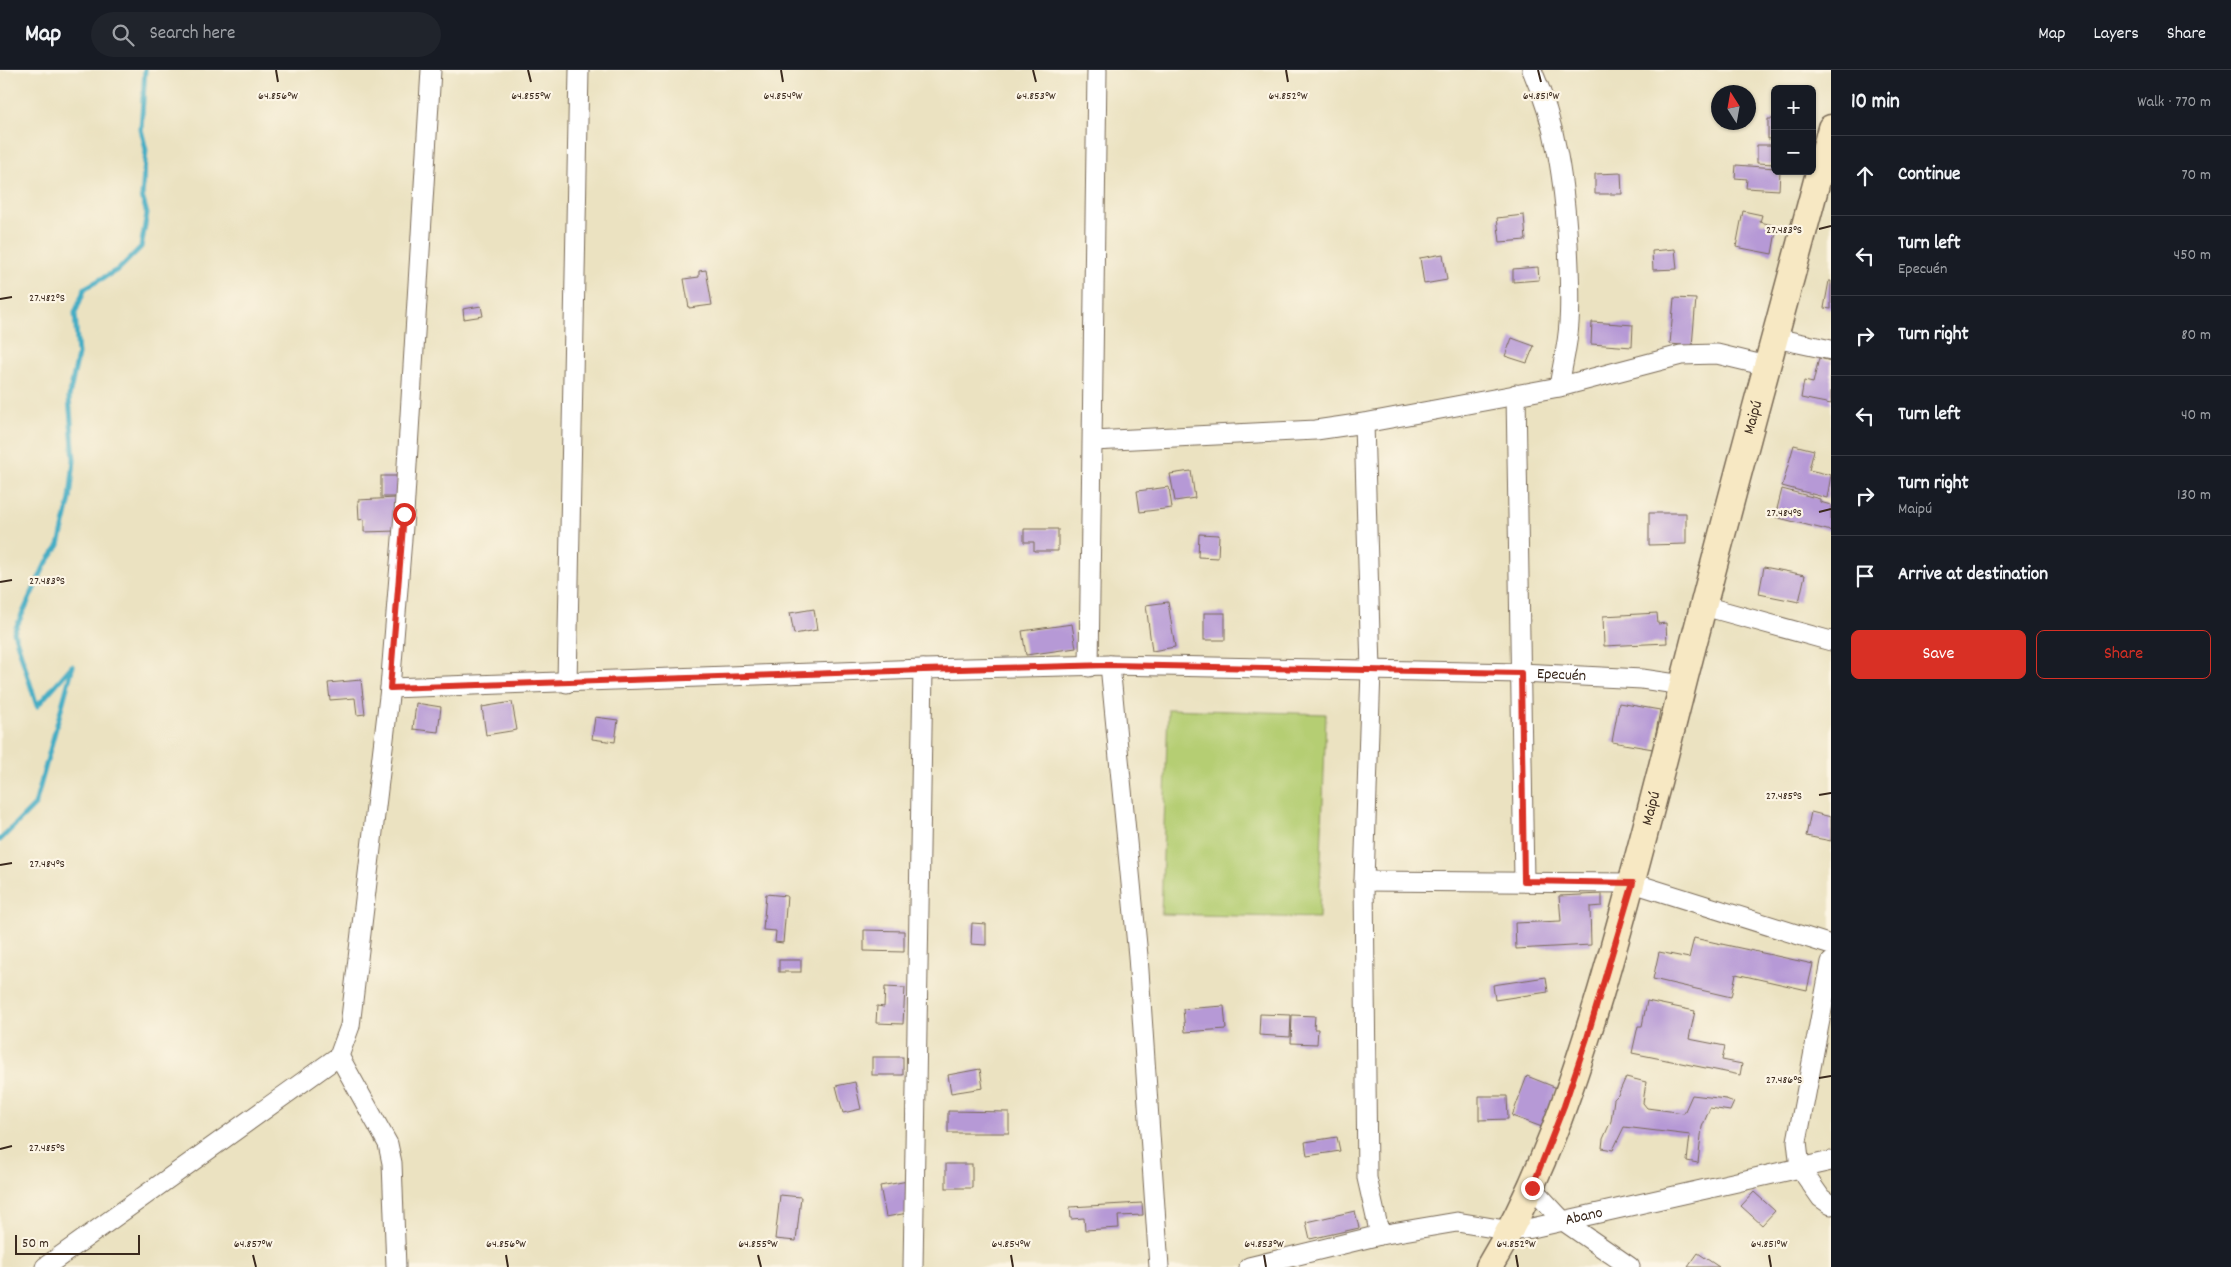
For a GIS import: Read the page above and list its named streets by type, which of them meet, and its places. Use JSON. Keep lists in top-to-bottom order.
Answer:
{
  "streets": {
    "main road": ["Maipú"],
    "street": ["Epecuén", "Abano"]
  },
  "crossings": [
    ["Maipú", "Epecuén"],
    ["Maipú", "Abano"]
  ],
  "scale_bar": "50 m",
  "north": "top",
  "page": {
    "header": "Map",
    "search": "Search here",
    "nav": ["Map", "Layers", "Share"],
    "heading": ["10 min", "Walk · 770 m"],
    "map_buttons": ["+", "−"],
    "list": [
      ["Continue", "70 m"],
      ["Turn left", "Epecuén", "450 m"],
      ["Turn right", "80 m"],
      ["Turn left", "40 m"],
      ["Turn right", "Maipú", "130 m"],
      "Arrive at destination"
    ],
    "buttons": ["Save", "Share"],
    "scale": "50 m"
  },
  "coordinates": [
    "64.856°W",
    "64.855°W",
    "64.854°W",
    "64.853°W",
    "64.851°W",
    "64.852°W",
    "27.483°S",
    "27.482°S",
    "27.484°S",
    "27.485°S",
    "27.486°S",
    "64.857°W"
  ]
}
